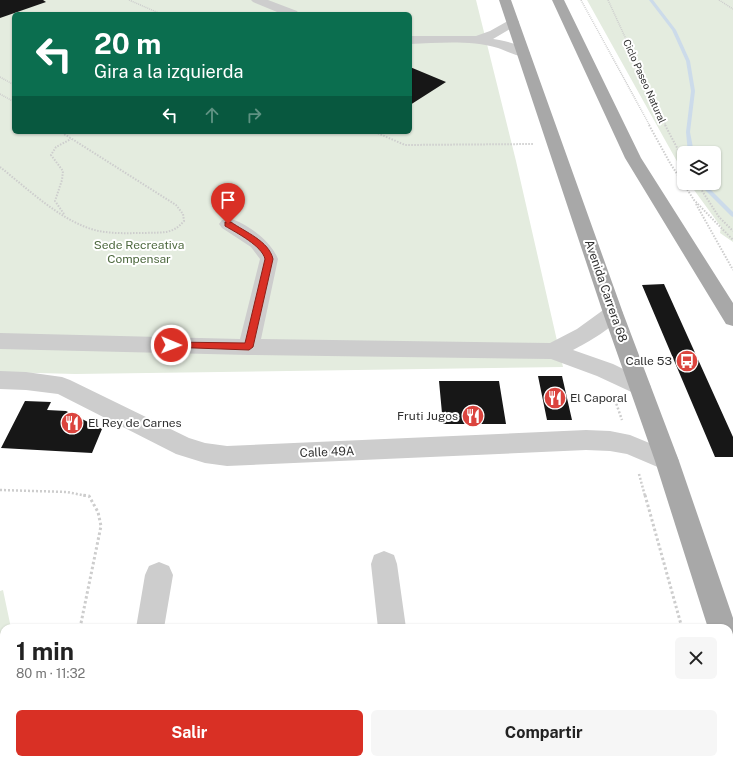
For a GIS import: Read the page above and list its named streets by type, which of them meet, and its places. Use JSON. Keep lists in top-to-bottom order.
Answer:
{
  "streets": {
    "main road": ["Avenida Carrera 68"],
    "street": ["Calle 49A"],
    "path": ["Ciclo Paseo Natural"]
  },
  "crossings": [
    ["Avenida Carrera 68", "Calle 49A"]
  ],
  "parks": ["Sede Recreativa Compensar"],
  "places": {
    "bus stop": ["Calle 53"],
    "restaurant": ["El Caporal", "Fruti Jugos", "El Rey de Carnes"]
  },
  "page": {
    "turn": ["20 m", "Gira a la izquierda"],
    "heading": ["1 min", "80 m · 11:32"],
    "buttons": ["Salir", "Compartir"]
  }
}
